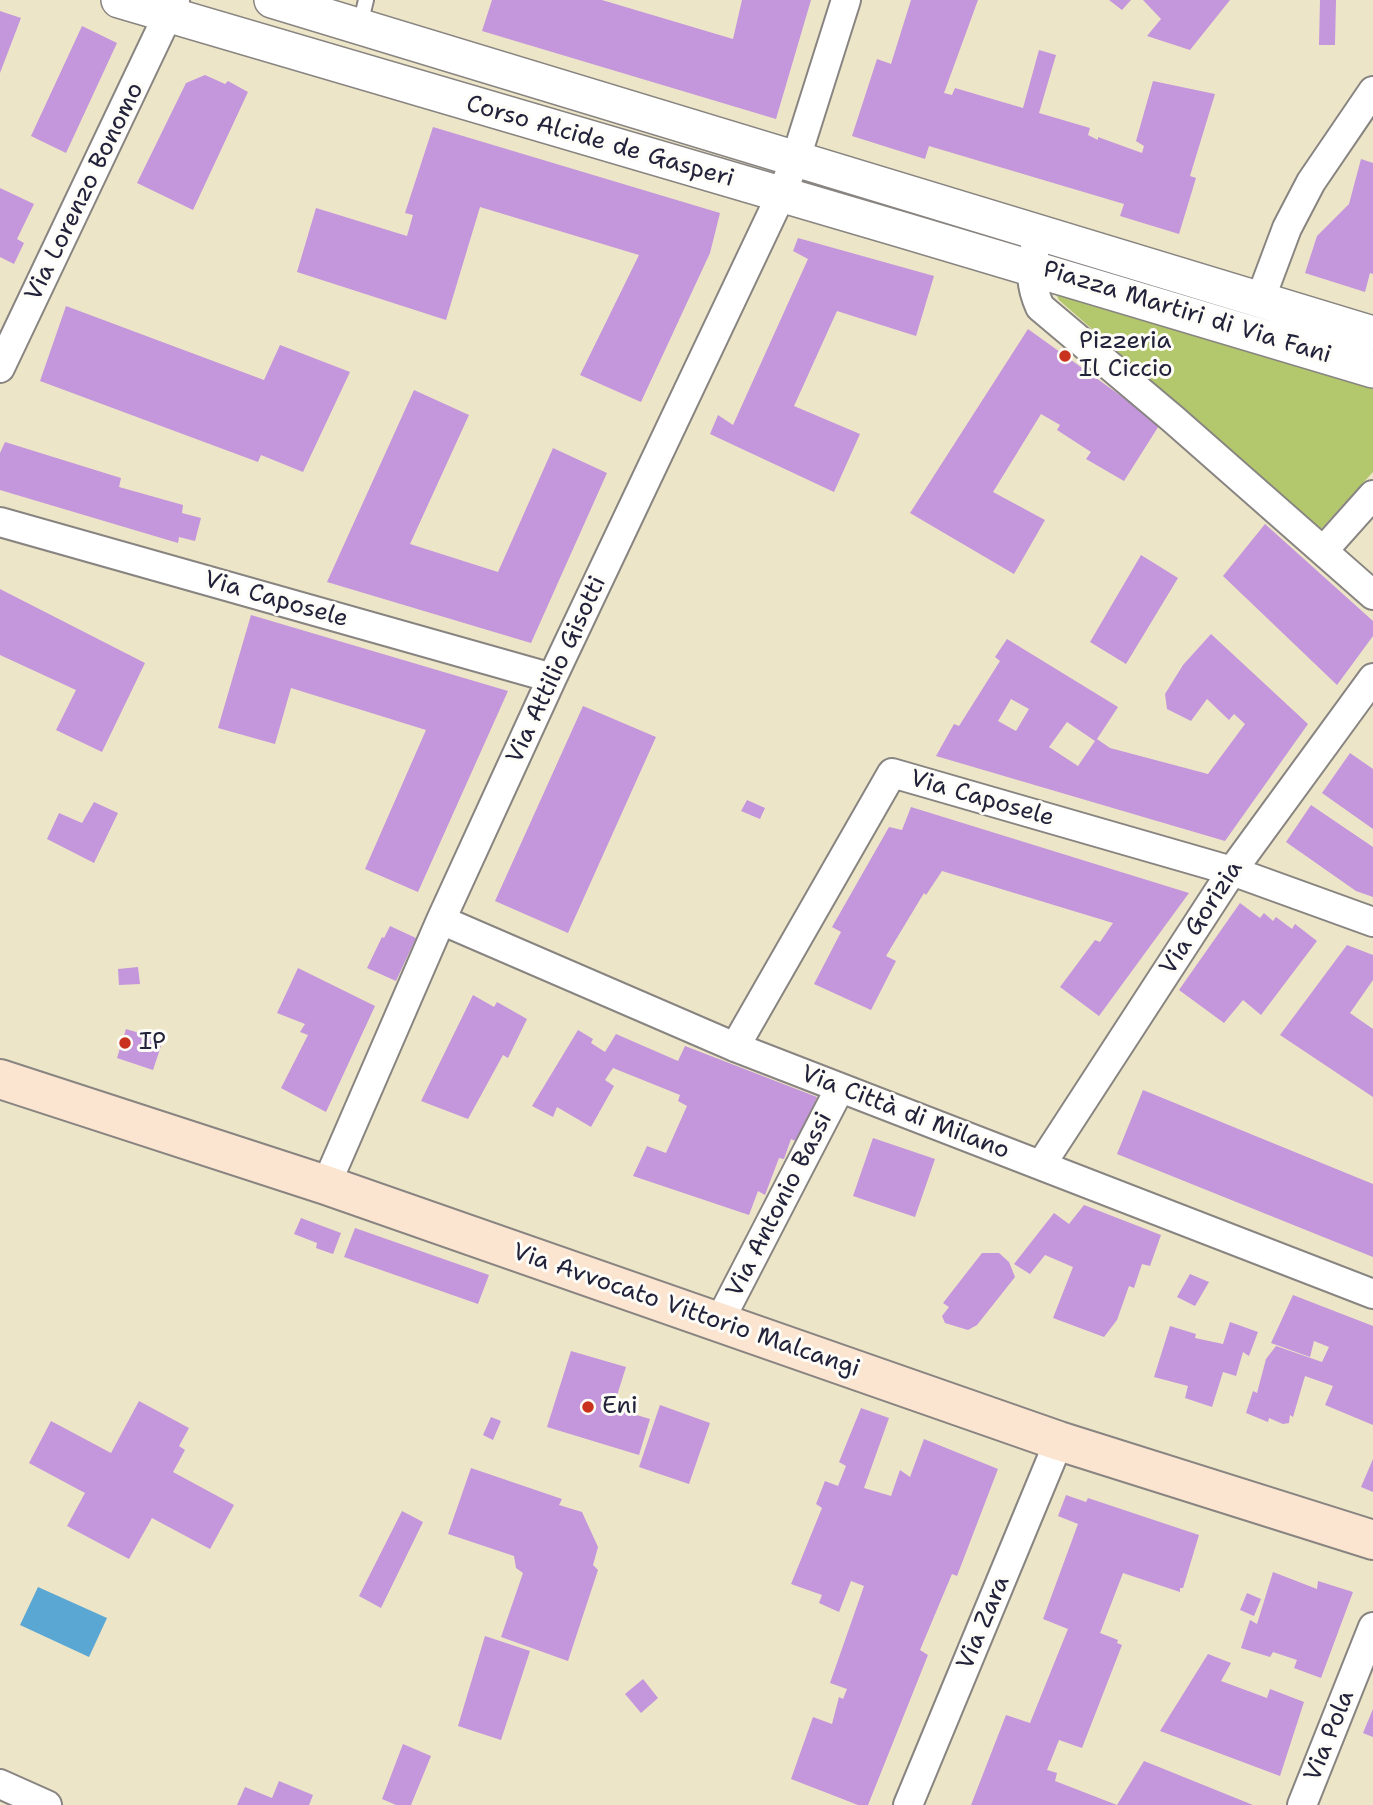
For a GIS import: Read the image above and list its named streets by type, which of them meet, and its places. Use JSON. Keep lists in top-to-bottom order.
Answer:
{
  "streets": {
    "main road": ["Via Avvocato Vittorio Malcangi"],
    "street": [
      "Corso Alcide de Gasperi",
      "Via Lorenzo Bonomo",
      "Piazza Martiri di Via Fani",
      "Via Caposele",
      "Via Attilio Gisotti",
      "Via Gorizia",
      "Via Città di Milano",
      "Via Antonio Bassi",
      "Via Zara",
      "Via Pola"
    ]
  },
  "crossings": [
    ["Corso Alcide de Gasperi", "Via Lorenzo Bonomo"],
    ["Corso Alcide de Gasperi", "Piazza Martiri di Via Fani"],
    ["Corso Alcide de Gasperi", "Via Attilio Gisotti"],
    ["Via Caposele", "Via Attilio Gisotti"],
    ["Via Caposele", "Via Gorizia"],
    ["Via Caposele", "Via Città di Milano"],
    ["Via Attilio Gisotti", "Via Città di Milano"],
    ["Via Attilio Gisotti", "Via Avvocato Vittorio Malcangi"],
    ["Via Gorizia", "Via Città di Milano"],
    ["Via Città di Milano", "Via Antonio Bassi"],
    ["Via Antonio Bassi", "Via Avvocato Vittorio Malcangi"],
    ["Via Avvocato Vittorio Malcangi", "Via Zara"]
  ],
  "places": ["Pizzeria Il Ciccio", "IP", "Eni"]
}
